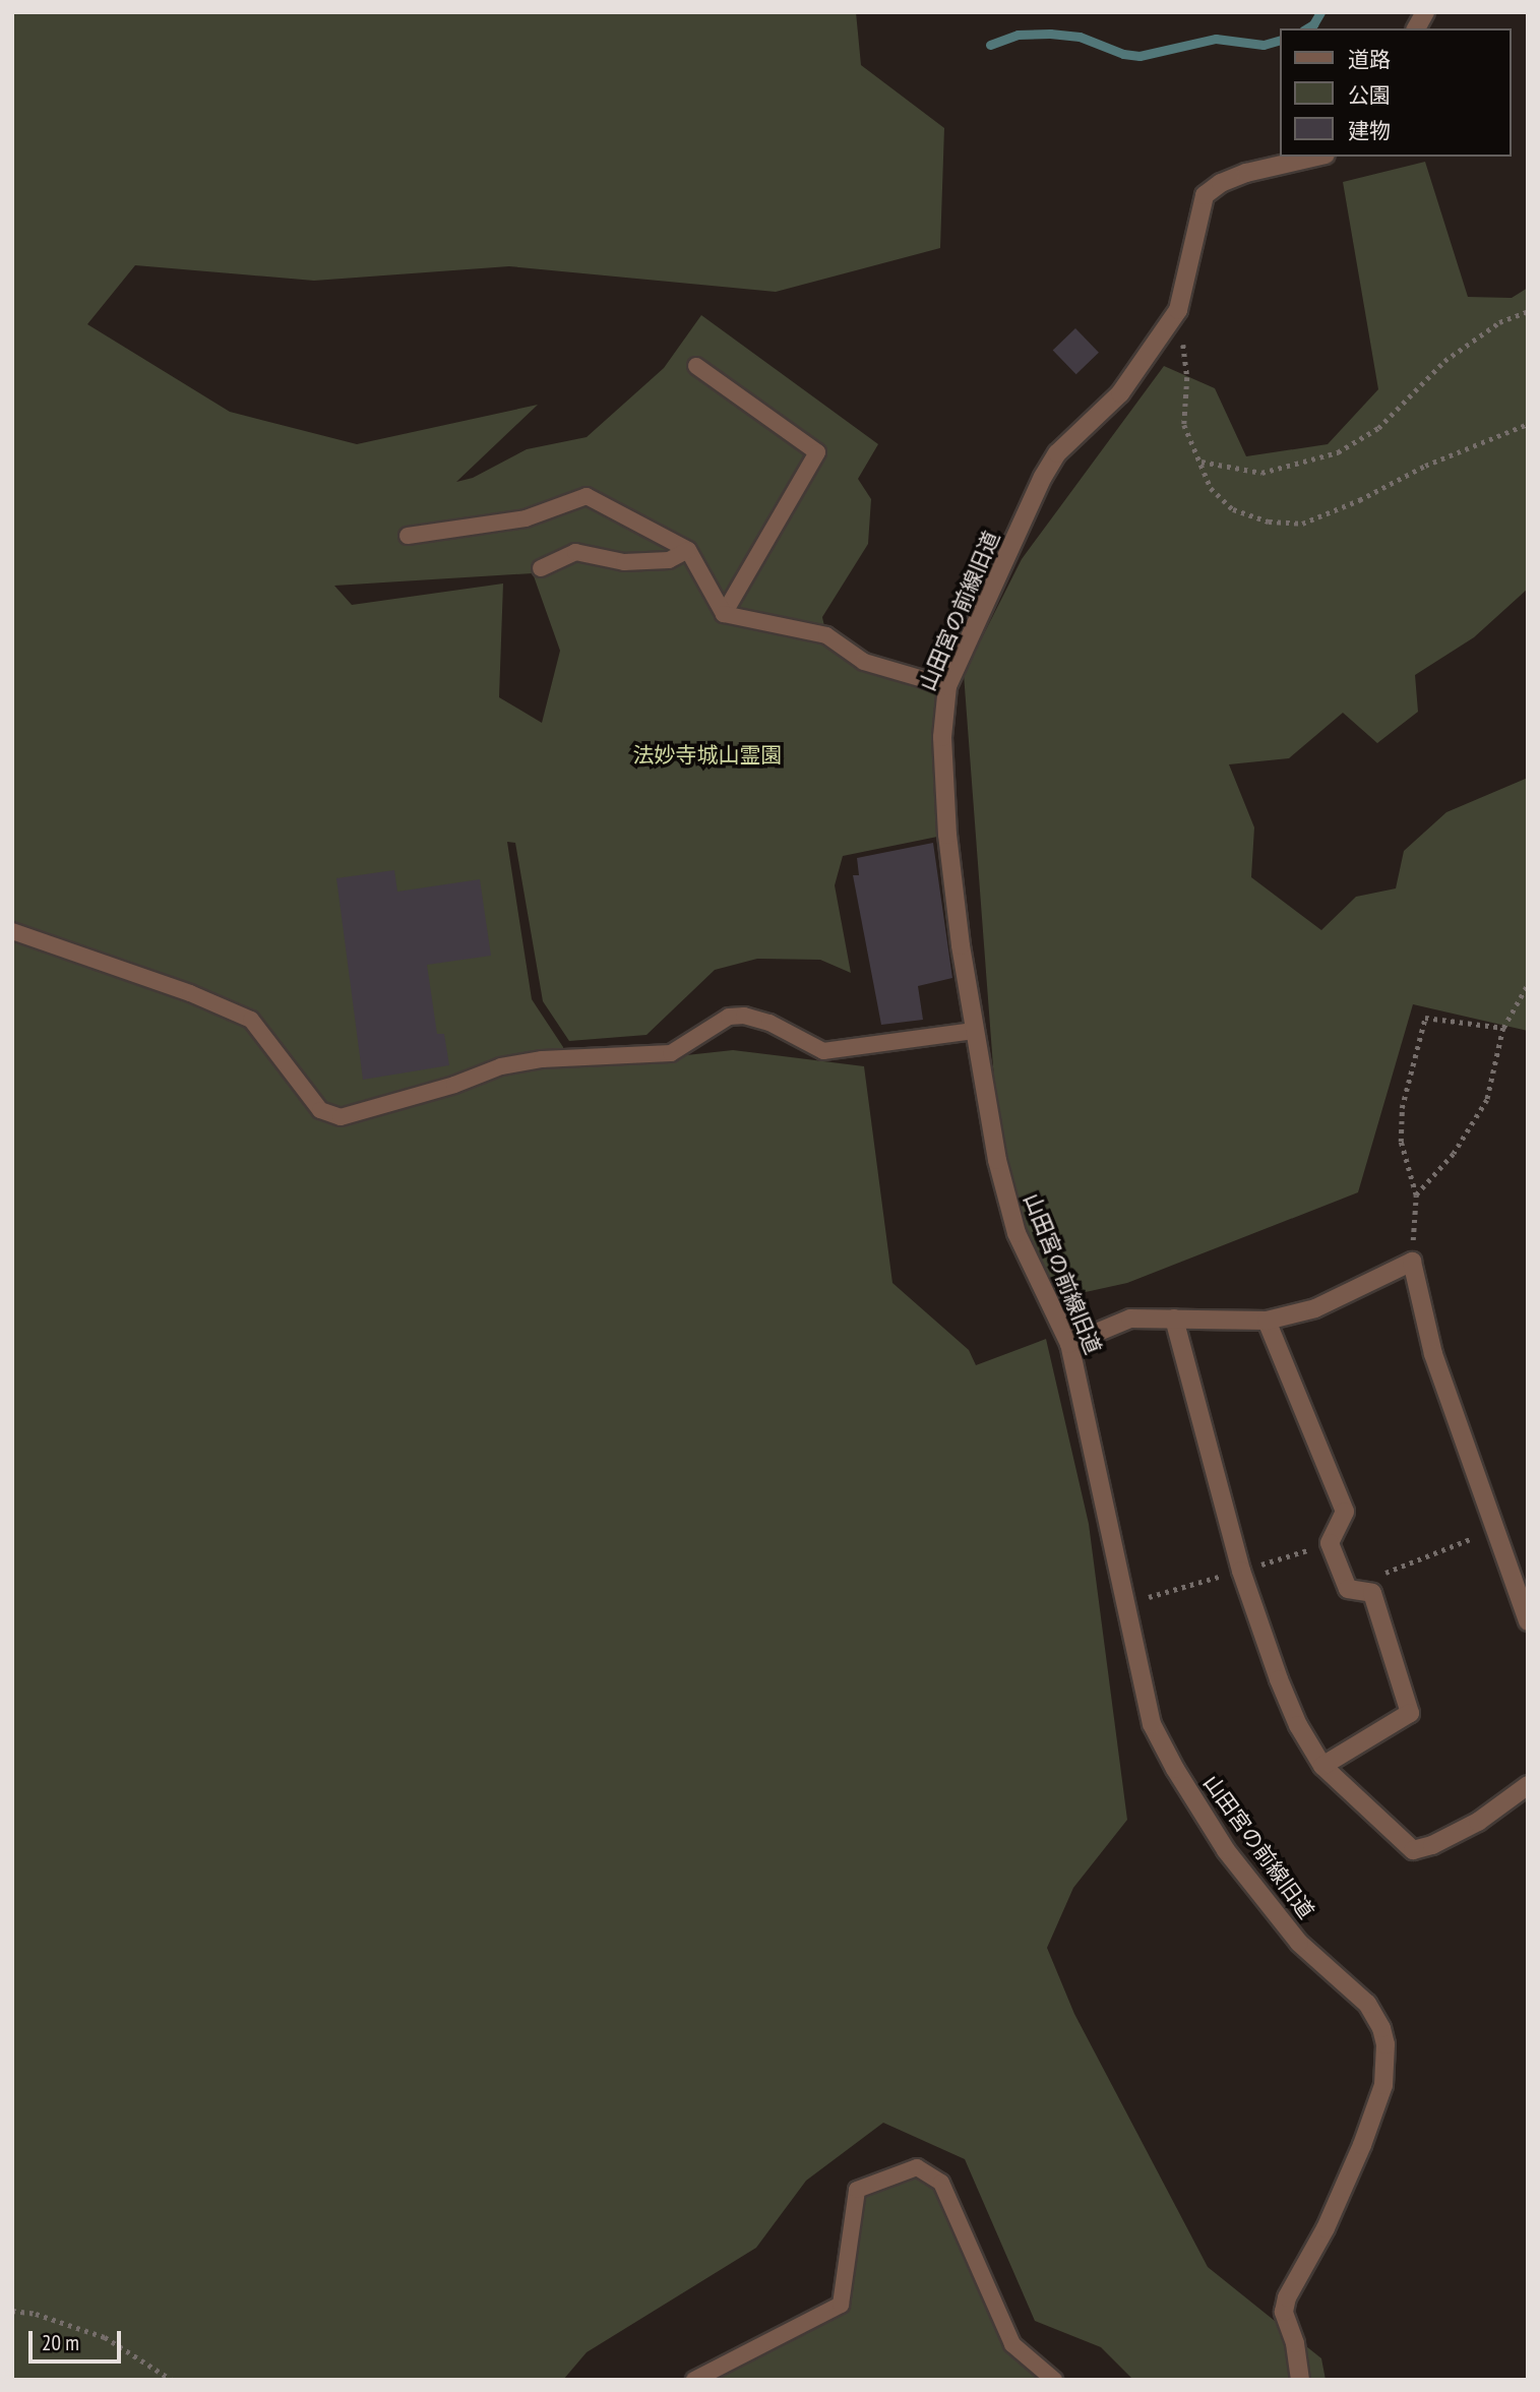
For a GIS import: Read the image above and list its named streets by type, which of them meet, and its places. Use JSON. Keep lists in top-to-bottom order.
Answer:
{
  "streets": {
    "street": ["山田宮の前線旧道"]
  },
  "parks": ["法妙寺城山霊園"],
  "legend": ["道路", "公園", "建物"],
  "scale_bar": "20 m"
}
